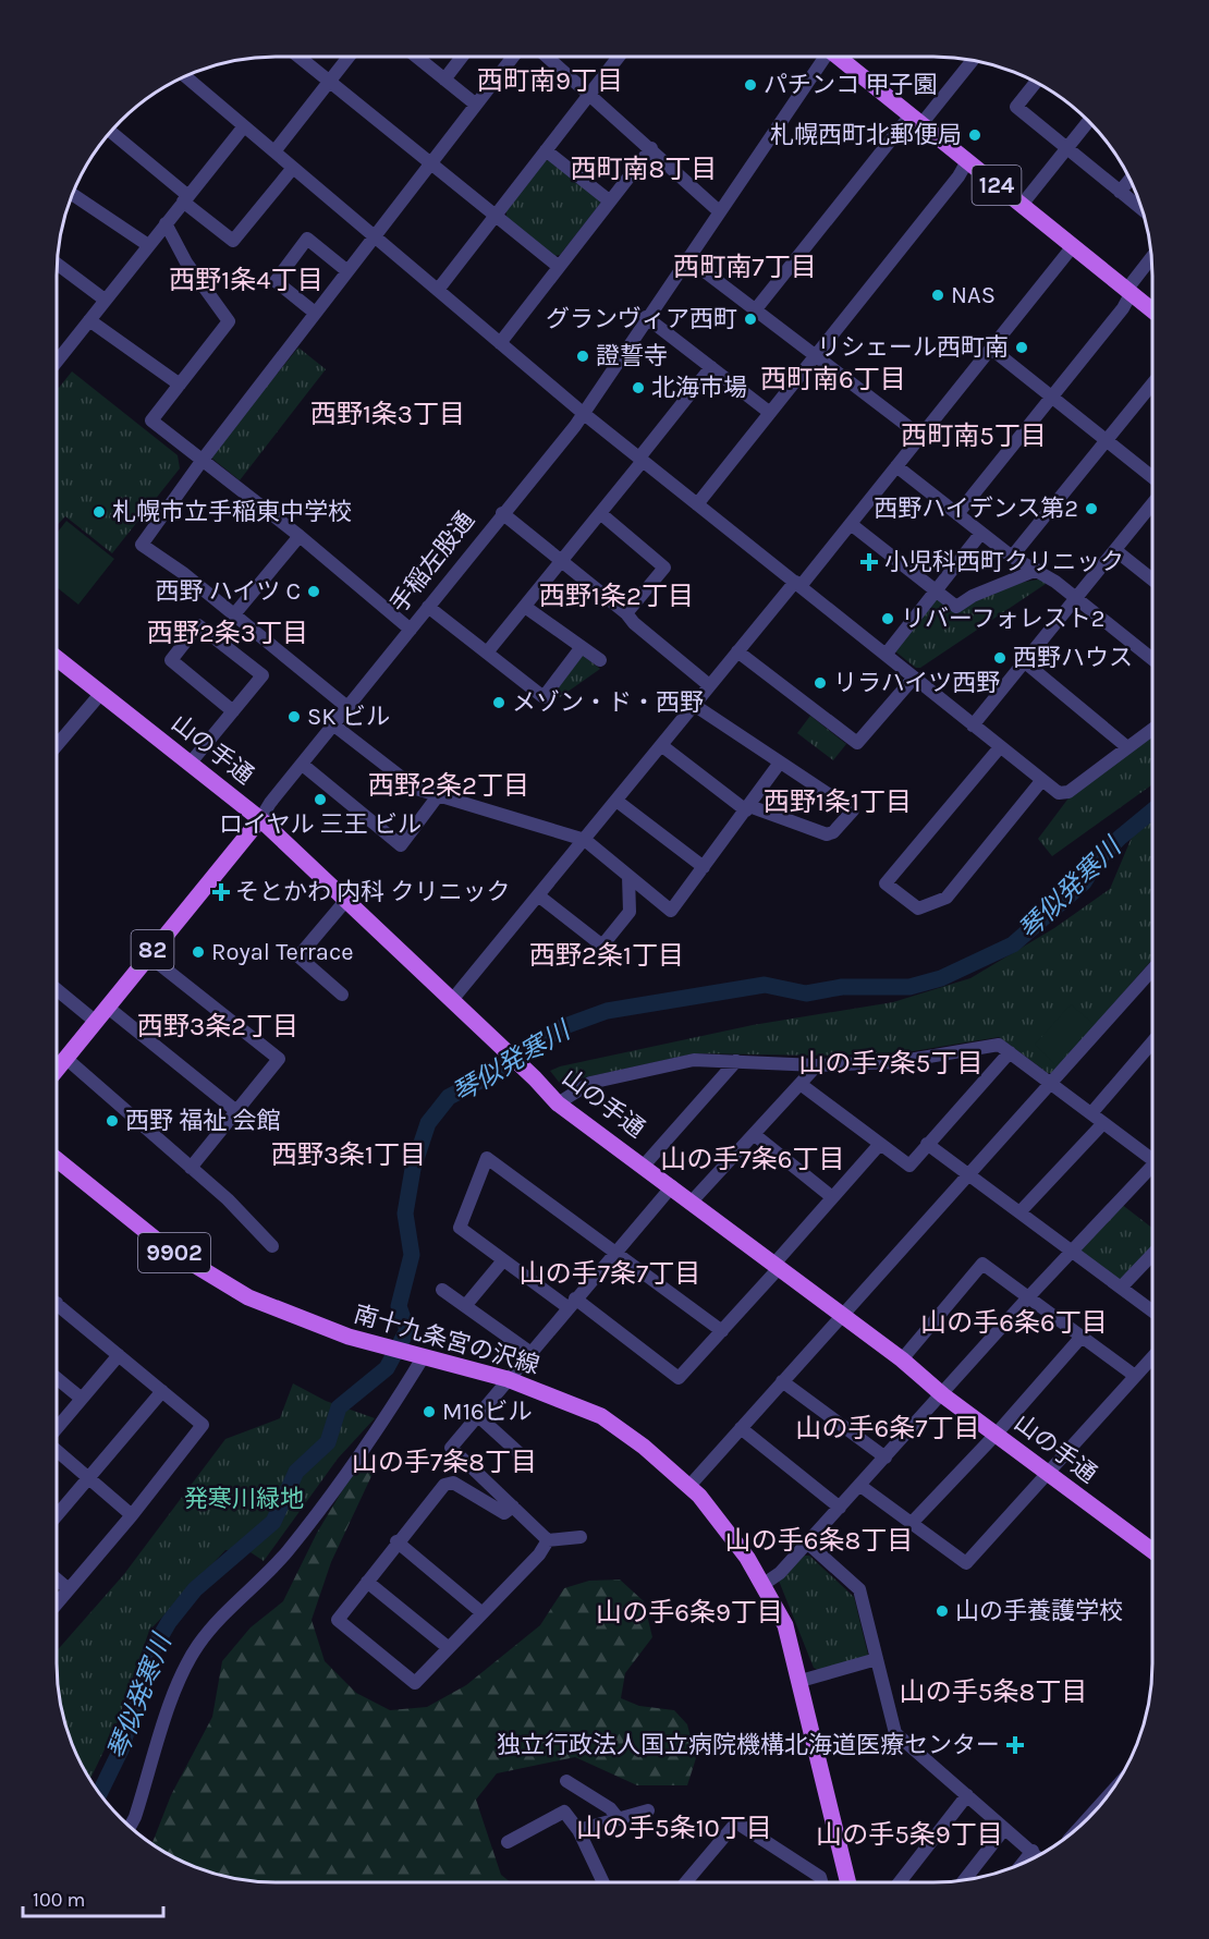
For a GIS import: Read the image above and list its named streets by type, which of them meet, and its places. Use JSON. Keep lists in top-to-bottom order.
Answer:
{
  "streets": {
    "main road": [
      "124",
      "手稲左股通",
      "山の手通",
      "82",
      "9902",
      "南十九条宮の沢線"
    ]
  },
  "crossings": [
    ["手稲左股通", "山の手通"]
  ],
  "districts": [
    "西町南9丁目",
    "西町南8丁目",
    "西町南7丁目",
    "西野1条4丁目",
    "西町南6丁目",
    "西野1条3丁目",
    "西町南5丁目",
    "西野1条2丁目",
    "西野2条3丁目",
    "西野2条2丁目",
    "西野1条1丁目",
    "西野2条1丁目",
    "西野3条2丁目",
    "山の手7条5丁目",
    "西野3条1丁目",
    "山の手7条6丁目",
    "山の手7条7丁目",
    "山の手6条6丁目",
    "山の手6条7丁目",
    "山の手7条8丁目",
    "山の手6条8丁目",
    "山の手6条9丁目",
    "山の手5条8丁目",
    "山の手5条10丁目",
    "山の手5条9丁目"
  ],
  "water": ["琴似発寒川"],
  "parks": ["発寒川緑地"],
  "places": {
    "other": [
      "パチンコ 甲子園",
      "札幌西町北郵便局",
      "NAS",
      "グランヴィア西町",
      "リシェール西町南",
      "證誓寺",
      "北海市場",
      "西野ハイデンス第2",
      "札幌市立手稲東中学校",
      "西野 ハイツ C",
      "リバーフォレスト2",
      "西野ハウス",
      "リラハイツ西野",
      "メゾン・ド・西野",
      "SK ビル",
      "ロイヤル 三王 ビル",
      "Royal Terrace",
      "西野 福祉 会館",
      "M16ビル",
      "山の手養護学校"
    ],
    "health": ["小児科西町クリニック", "そとかわ 内科 クリニック", "独立行政法人国立病院機構北海道医療センター"]
  },
  "scale_bar": "100 m"
}
